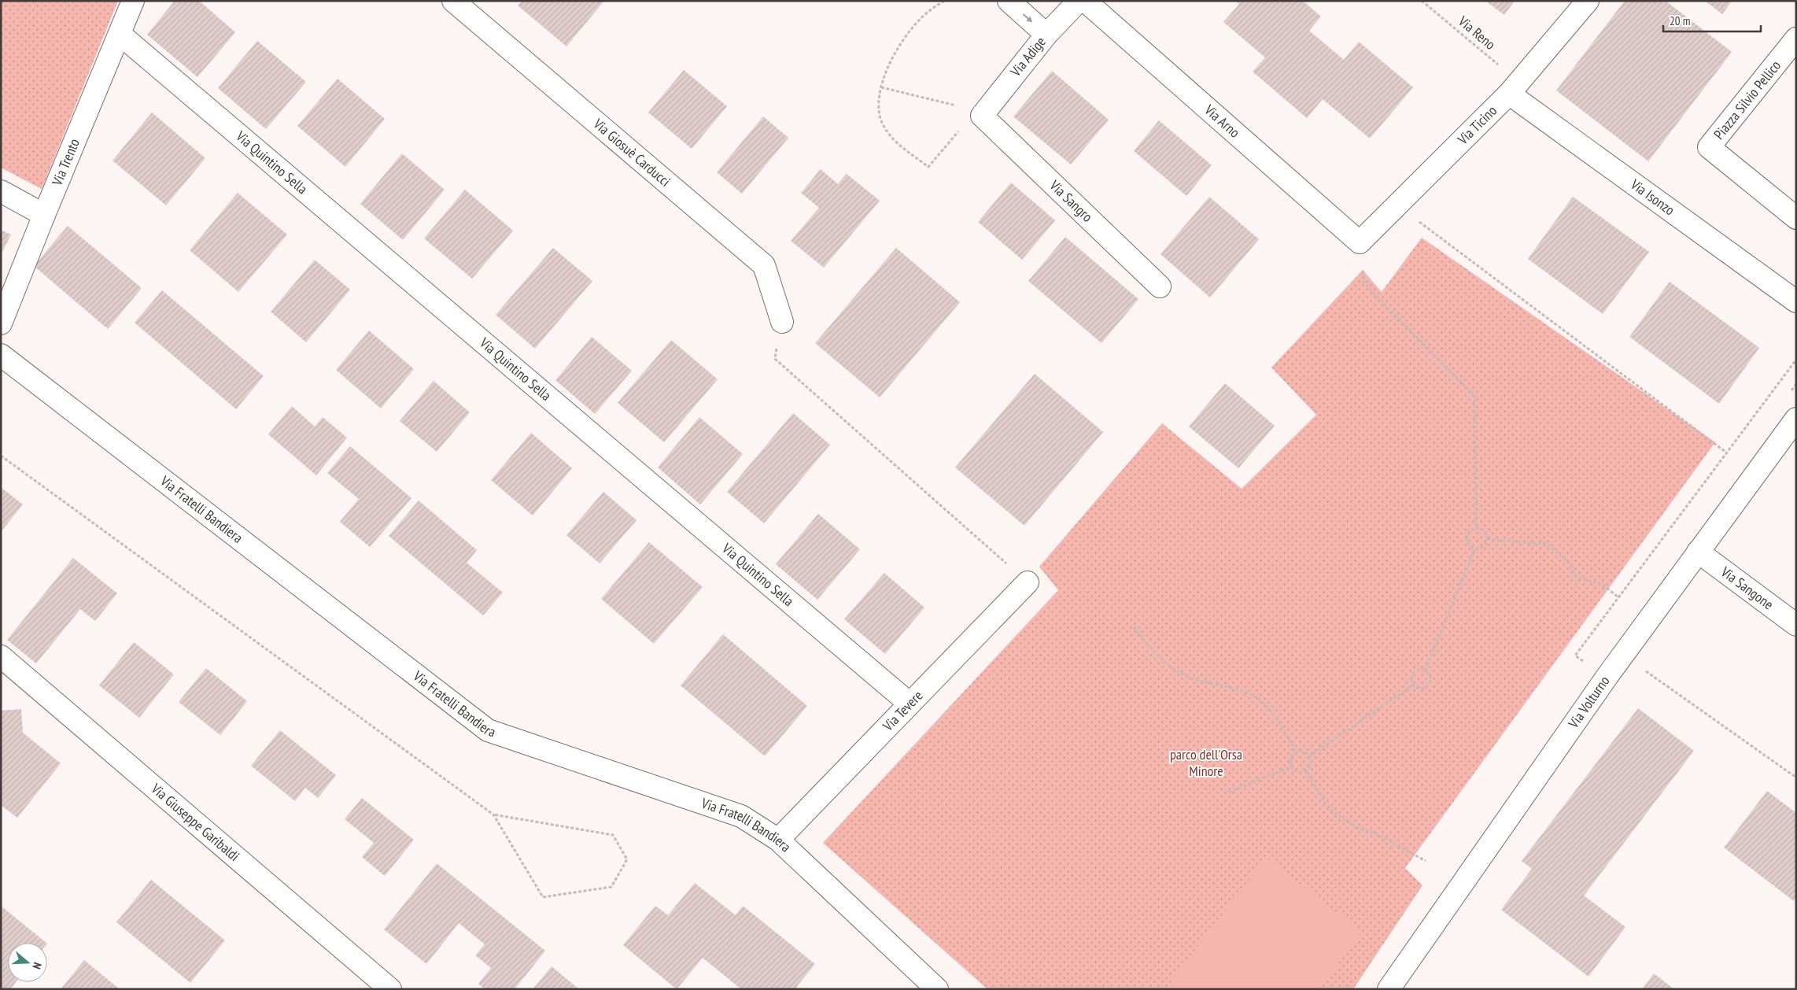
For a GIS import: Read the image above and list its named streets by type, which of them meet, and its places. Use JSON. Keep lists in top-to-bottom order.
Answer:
{
  "streets": {
    "street": [
      "Via Adige",
      "Piazza Silvio Pellico",
      "Via Arno",
      "Via Ticino",
      "Via Giosuè Carducci",
      "Via Trento",
      "Via Quintino Sella",
      "Via Isonzo",
      "Via Sangro",
      "Via Fratelli Bandiera",
      "Via Sangone",
      "Via Volturno",
      "Via Tevere",
      "Via Giuseppe Garibaldi"
    ],
    "path": ["Via Reno"]
  },
  "crossings": [
    ["Via Reno", "Via Ticino"],
    ["Via Reno", "Via Isonzo"],
    ["Via Adige", "Via Sangro"],
    ["Via Arno", "Via Ticino"],
    ["Via Ticino", "Via Isonzo"],
    ["Via Trento", "Via Quintino Sella"],
    ["Via Quintino Sella", "Via Tevere"],
    ["Via Fratelli Bandiera", "Via Tevere"],
    ["Via Sangone", "Via Volturno"]
  ],
  "parks": ["parco dell'Orsa Minore"],
  "scale_bar": "20 m",
  "north": "right"
}
